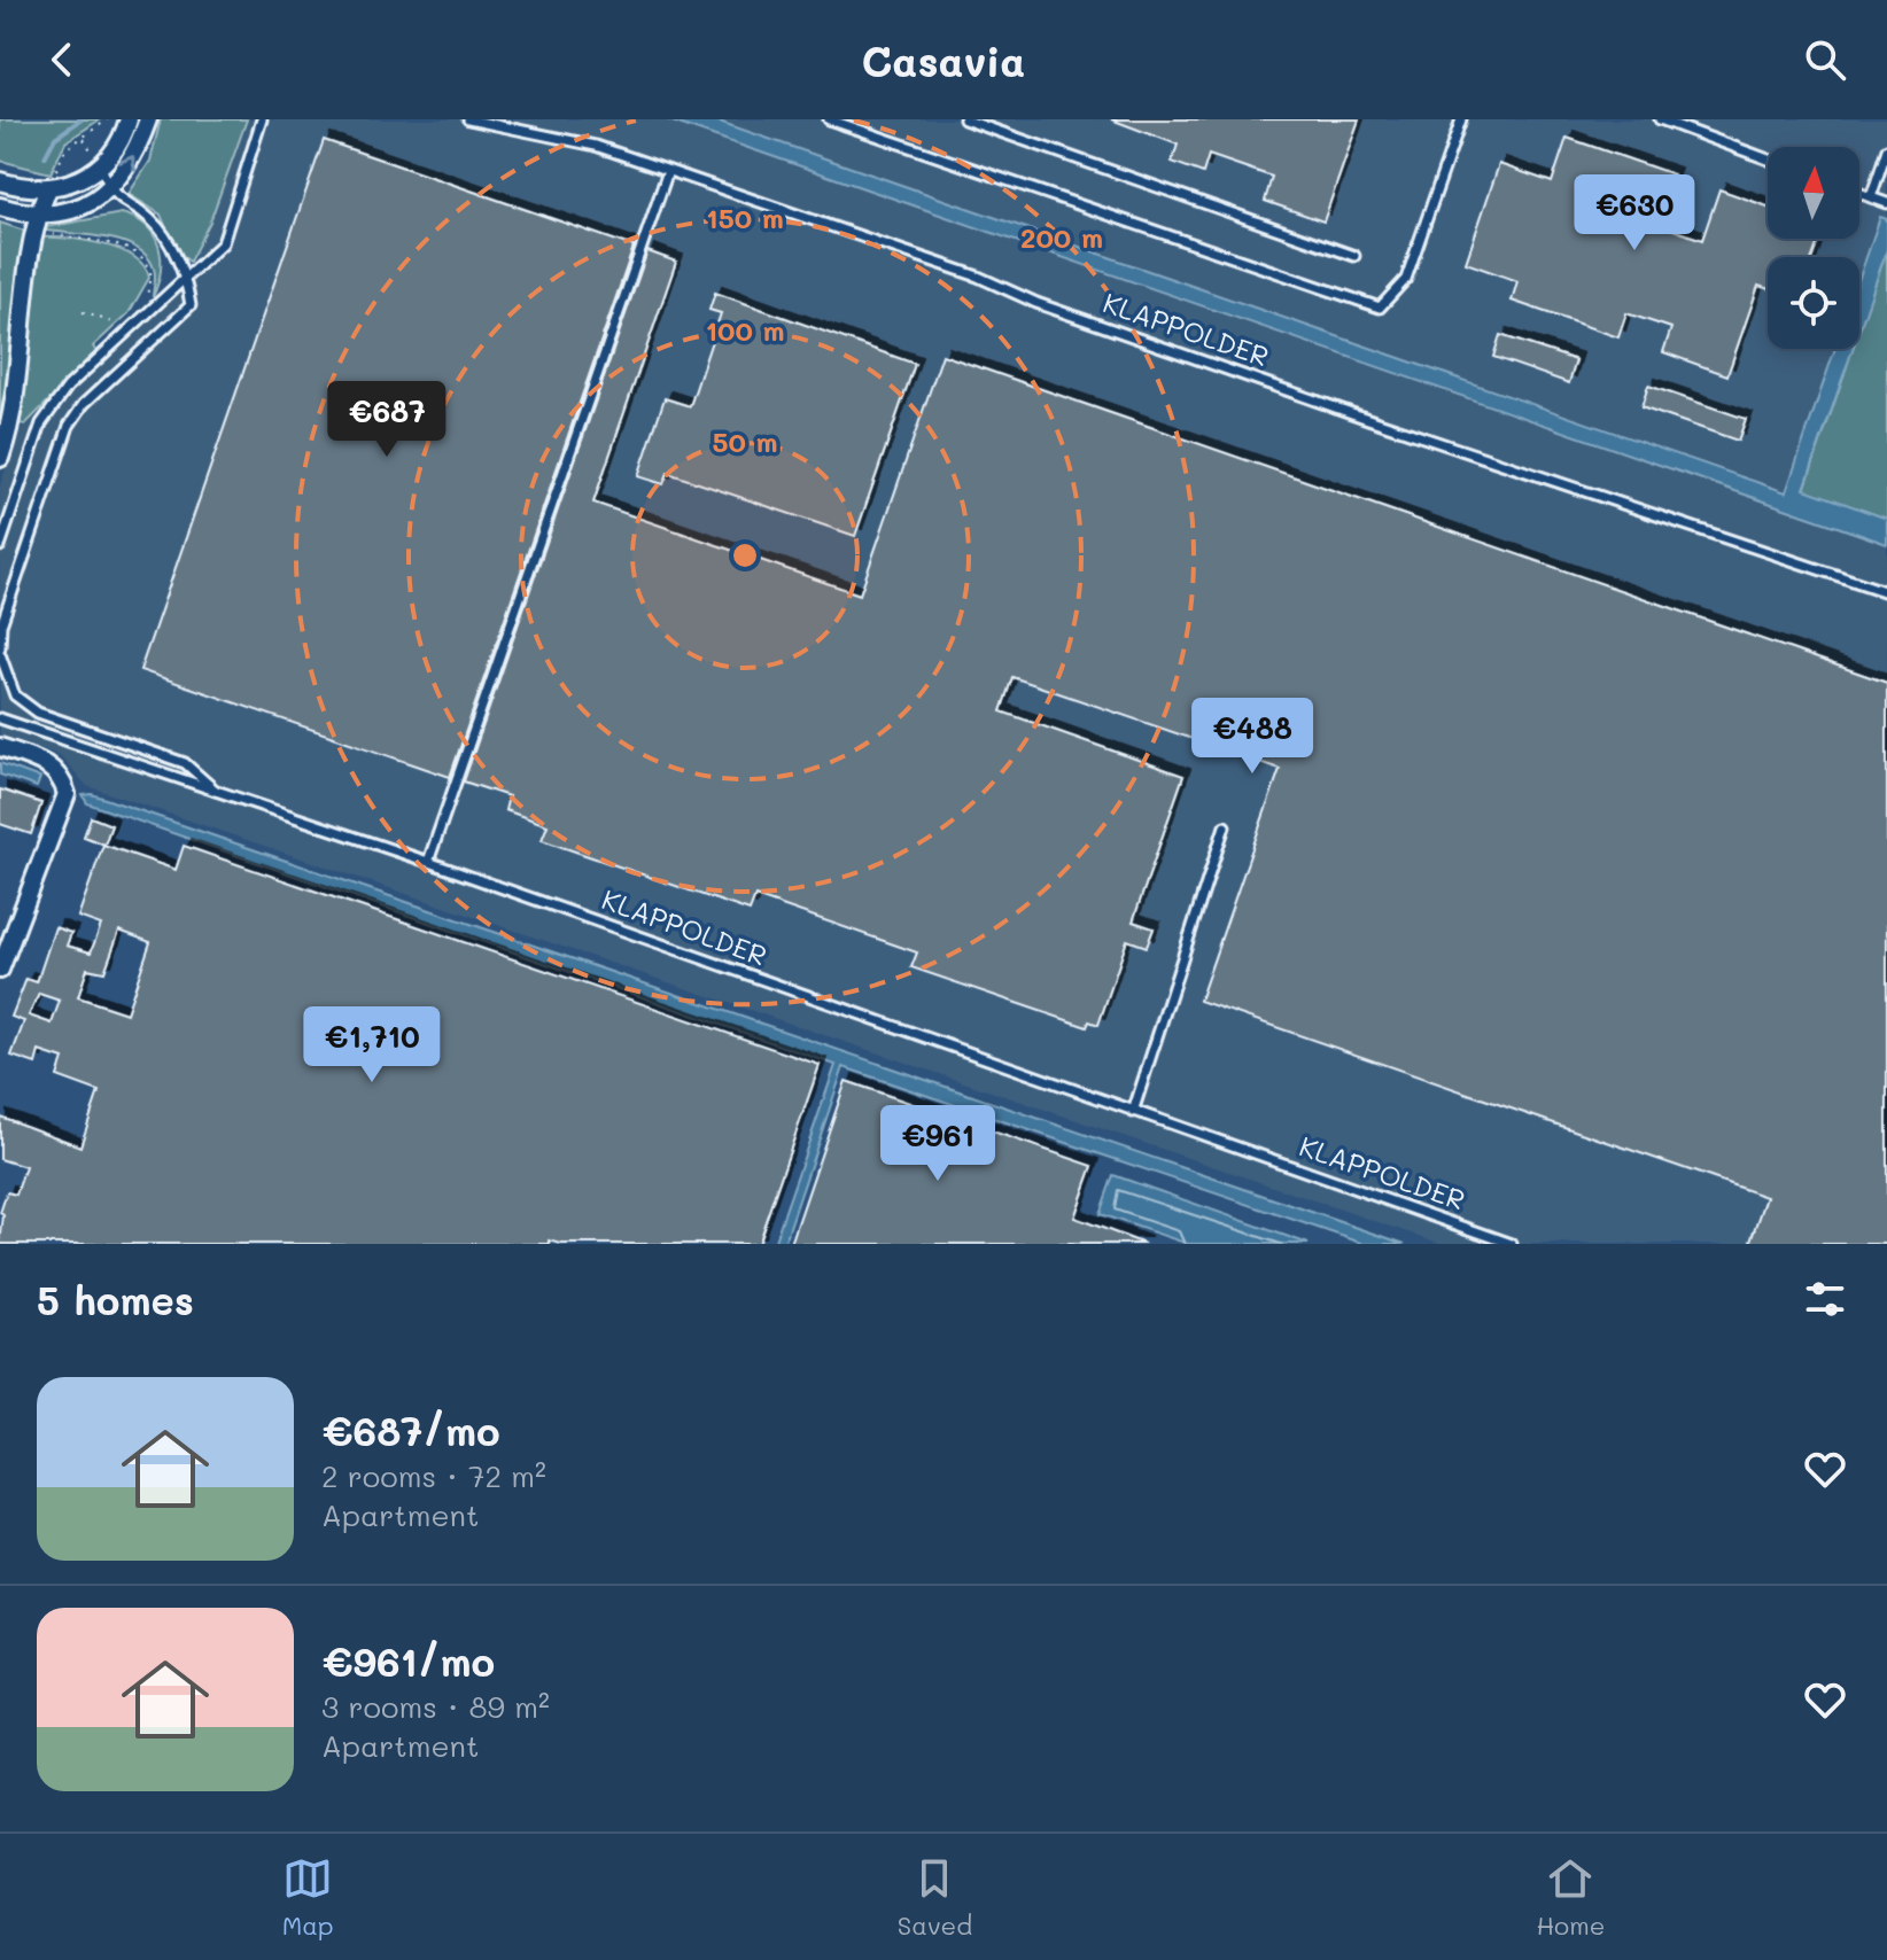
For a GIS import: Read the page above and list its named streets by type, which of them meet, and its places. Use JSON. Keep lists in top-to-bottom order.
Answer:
{
  "streets": {
    "lane": ["KLAPPOLDER"]
  },
  "north": "top",
  "page": {
    "header": "Casavia",
    "price": [
      "€630",
      "€687",
      "€488",
      "€1,710",
      "€961"
    ],
    "heading": "5 homes",
    "list": [
      {
        "name": "€687/mo",
        "note": "2 rooms · 72 m² · Apartment"
      },
      {
        "name": "€961/mo",
        "note": "3 rooms · 89 m² · Apartment"
      }
    ],
    "tabs": ["Map", "Saved", "Home"]
  },
  "rings": [
    "150 m",
    "200 m",
    "100 m",
    "50 m"
  ]
}
